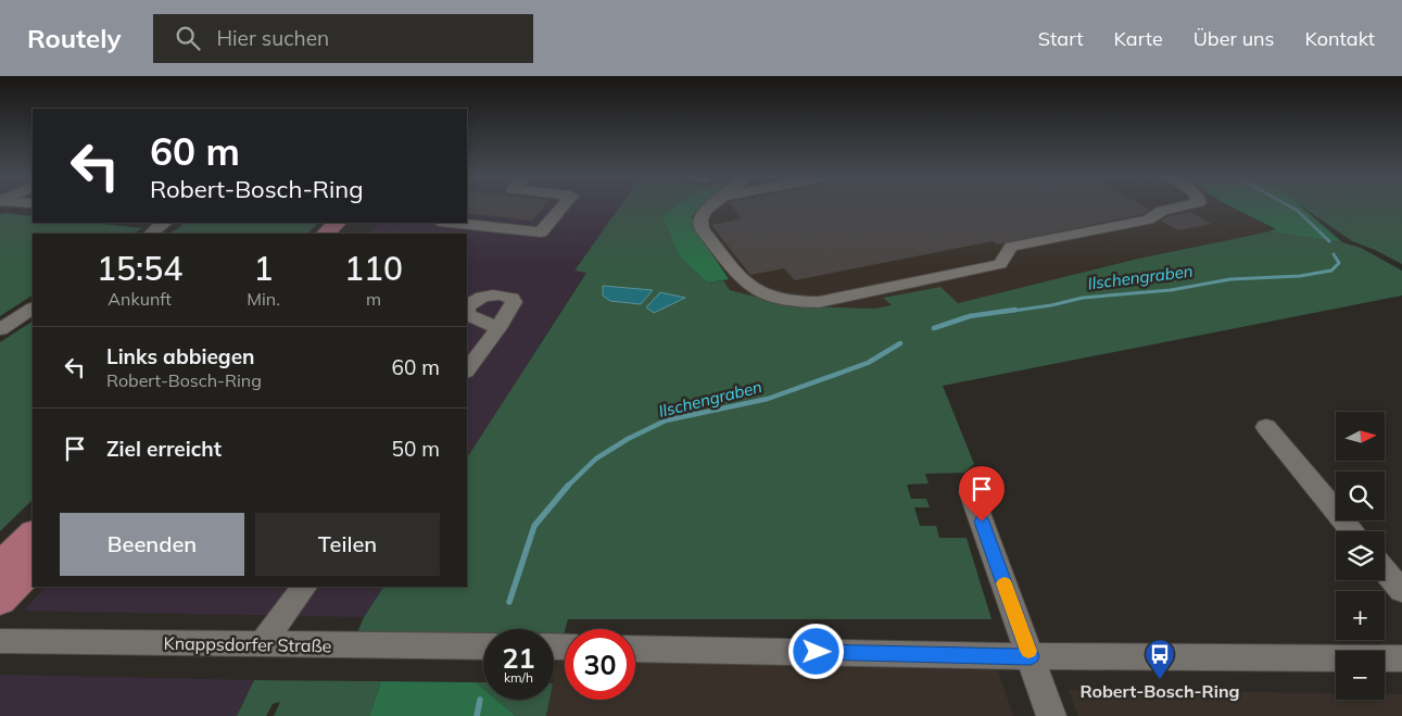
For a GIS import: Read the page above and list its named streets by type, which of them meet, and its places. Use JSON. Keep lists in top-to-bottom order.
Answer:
{
  "streets": {
    "street": ["Knappsdorfer Straße"]
  },
  "water": ["Ilschengraben"],
  "places": {
    "bus stop": ["Robert-Bosch-Ring"]
  },
  "north": "right",
  "page": {
    "header": "Routely",
    "search": "Hier suchen",
    "nav": [
      "Start",
      "Karte",
      "Über uns",
      "Kontakt"
    ],
    "turn": ["60 m", "Robert-Bosch-Ring"],
    "eta": [
      "15:54",
      "Ankunft",
      "1",
      "Min.",
      "110",
      "m"
    ],
    "list": [
      {
        "name": "Links abbiegen",
        "note": "Robert-Bosch-Ring",
        "value": "60 m"
      },
      {
        "name": "Ziel erreicht",
        "value": "50 m"
      }
    ],
    "map_buttons": ["+", "−"],
    "buttons": ["Beenden", "Teilen"],
    "speed": "21 km/h",
    "limit": "30"
  }
}
